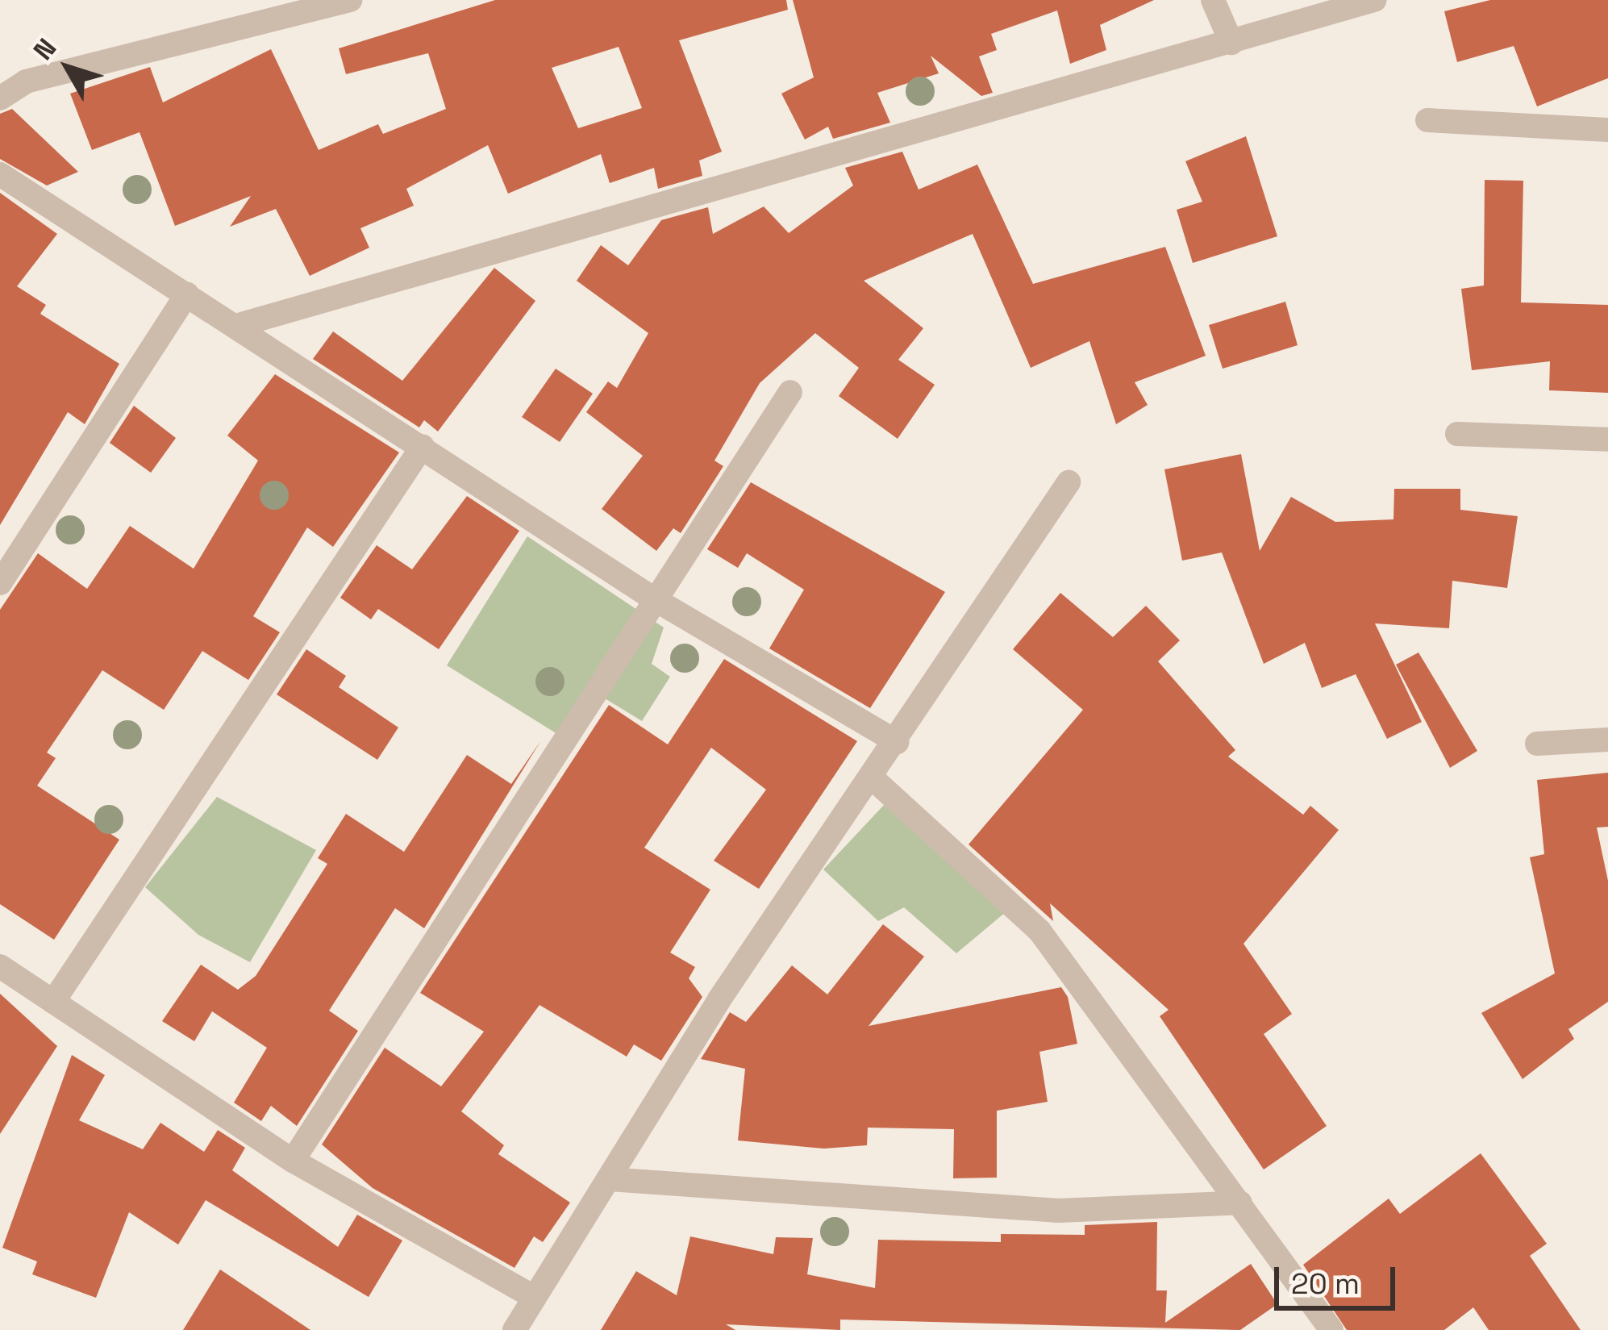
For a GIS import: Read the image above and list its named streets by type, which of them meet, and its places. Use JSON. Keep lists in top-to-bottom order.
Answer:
{
  "scale_bar": "20 m",
  "north": "top left"
}
